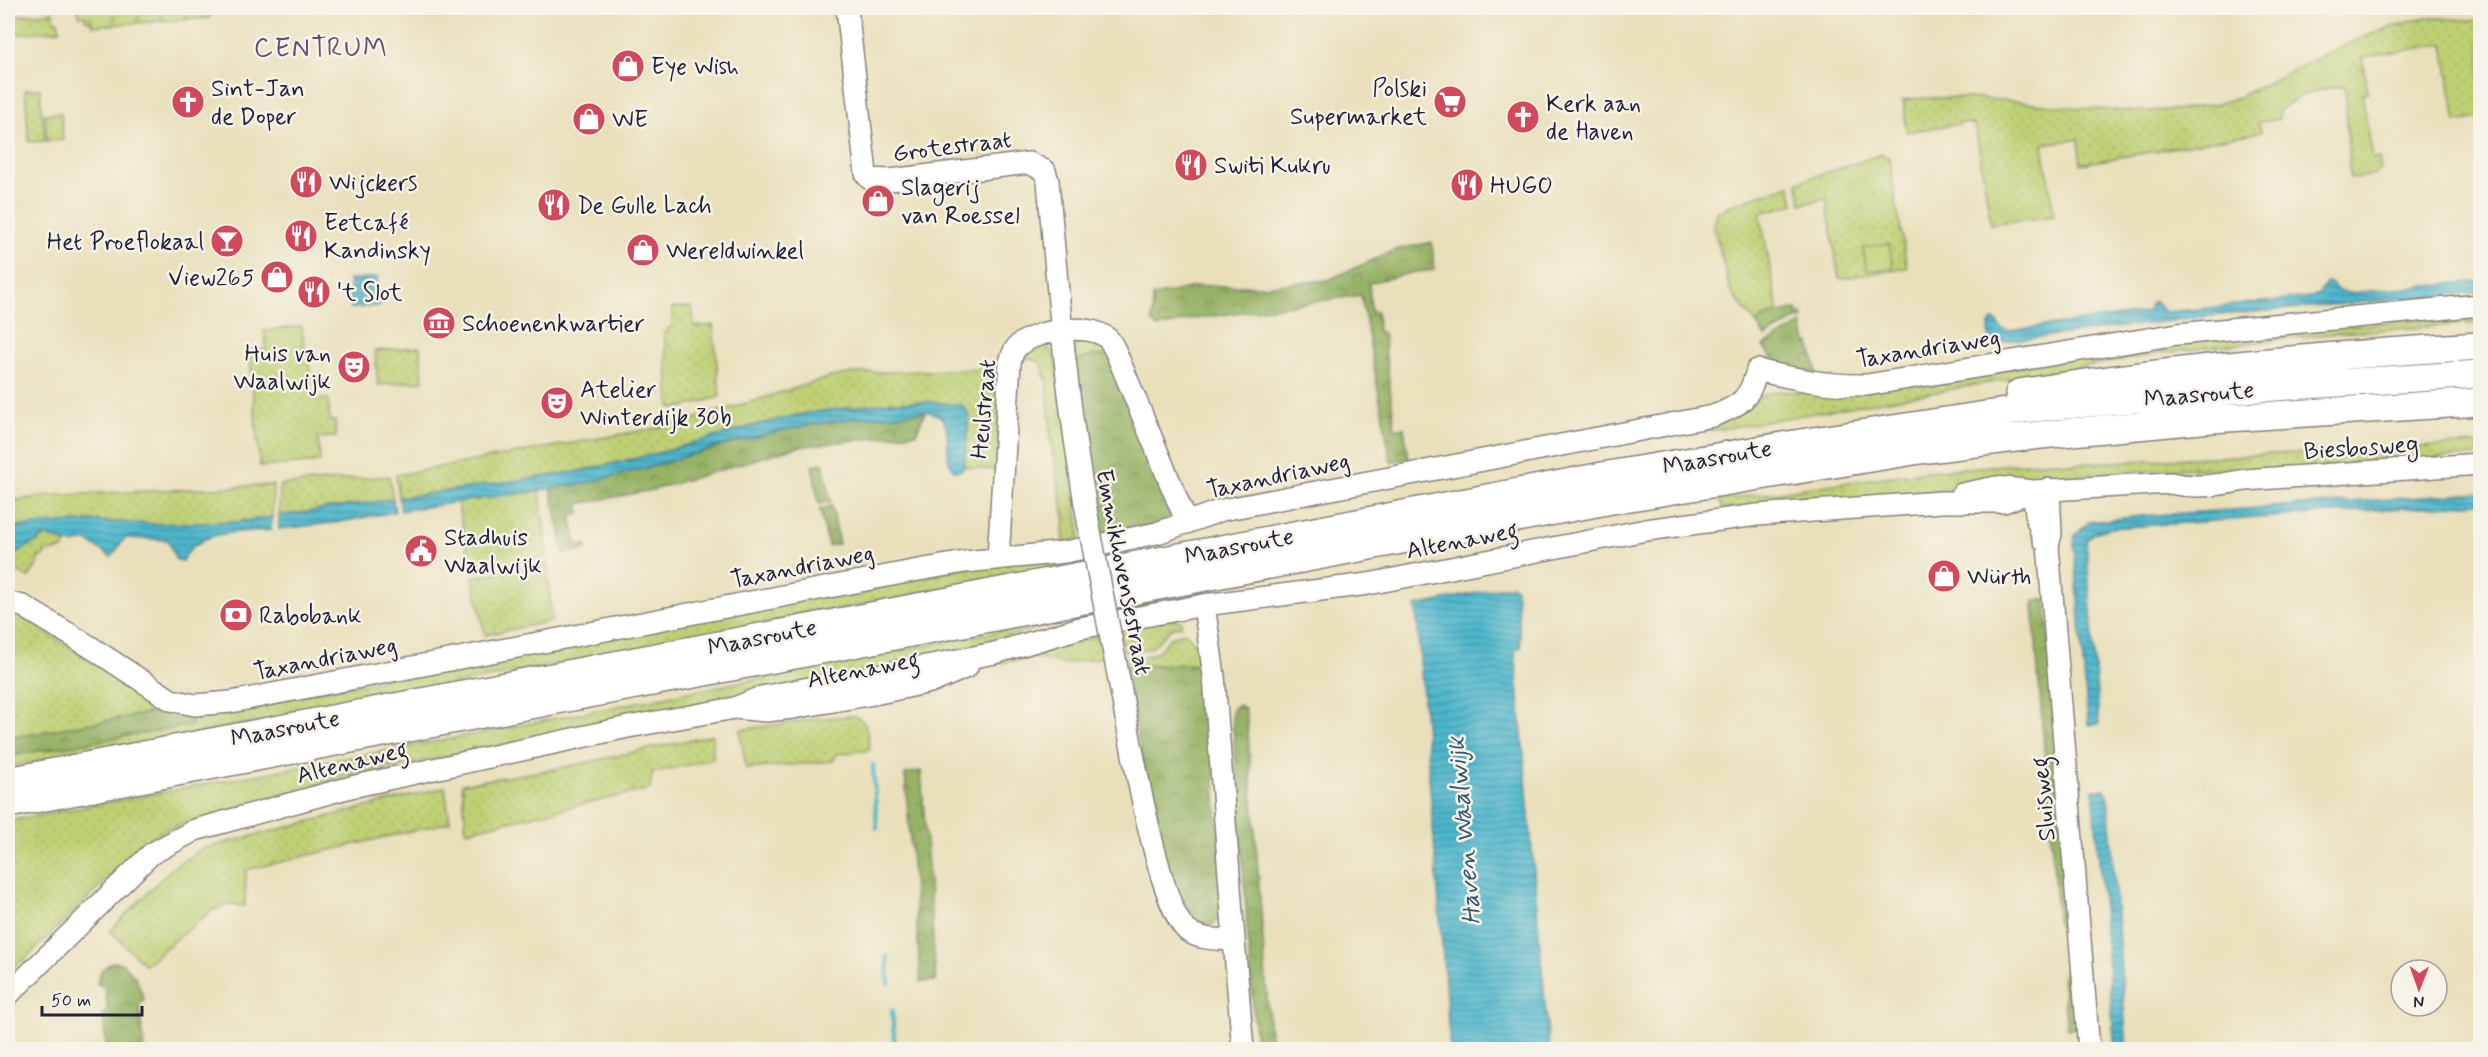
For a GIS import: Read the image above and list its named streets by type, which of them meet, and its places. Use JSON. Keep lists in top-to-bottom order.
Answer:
{
  "streets": {
    "highway": ["Maasroute"],
    "main road": [
      "Grotestraat",
      "Taxandriaweg",
      "Heulstraat",
      "Biesbosweg",
      "Altenaweg",
      "Emmikhovensestraat",
      "Sluisweg"
    ]
  },
  "crossings": [
    ["Grotestraat", "Emmikhovensestraat"],
    ["Taxandriaweg", "Heulstraat"],
    ["Heulstraat", "Emmikhovensestraat"],
    ["Biesbosweg", "Altenaweg"],
    ["Biesbosweg", "Sluisweg"],
    ["Altenaweg", "Sluisweg"]
  ],
  "districts": ["CENTRUM"],
  "water": ["Haven Waalwijk"],
  "places": {
    "shop": [
      "Eye Wish",
      "WE",
      "Slagerij van Roessel",
      "Wereldwinkel",
      "View265",
      "Würth"
    ],
    "church": ["Sint-Jan de Doper", "Kerk aan de Haven"],
    "supermarket": ["Polski Supermarket"],
    "restaurant": [
      "Switi Kukru",
      "Wijckers",
      "HUGO",
      "De Gulle Lach",
      "Eetcafé Kandinsky",
      "'t Slot"
    ],
    "bar": ["Het Proeflokaal"],
    "museum": ["Schoenenkwartier"],
    "theatre": ["Huis van Waalwijk", "Atelier Winterdijk 30b"],
    "public building": ["Stadhuis Waalwijk"],
    "bank": ["Rabobank"]
  },
  "scale_bar": "50 m",
  "north": "bottom"
}
